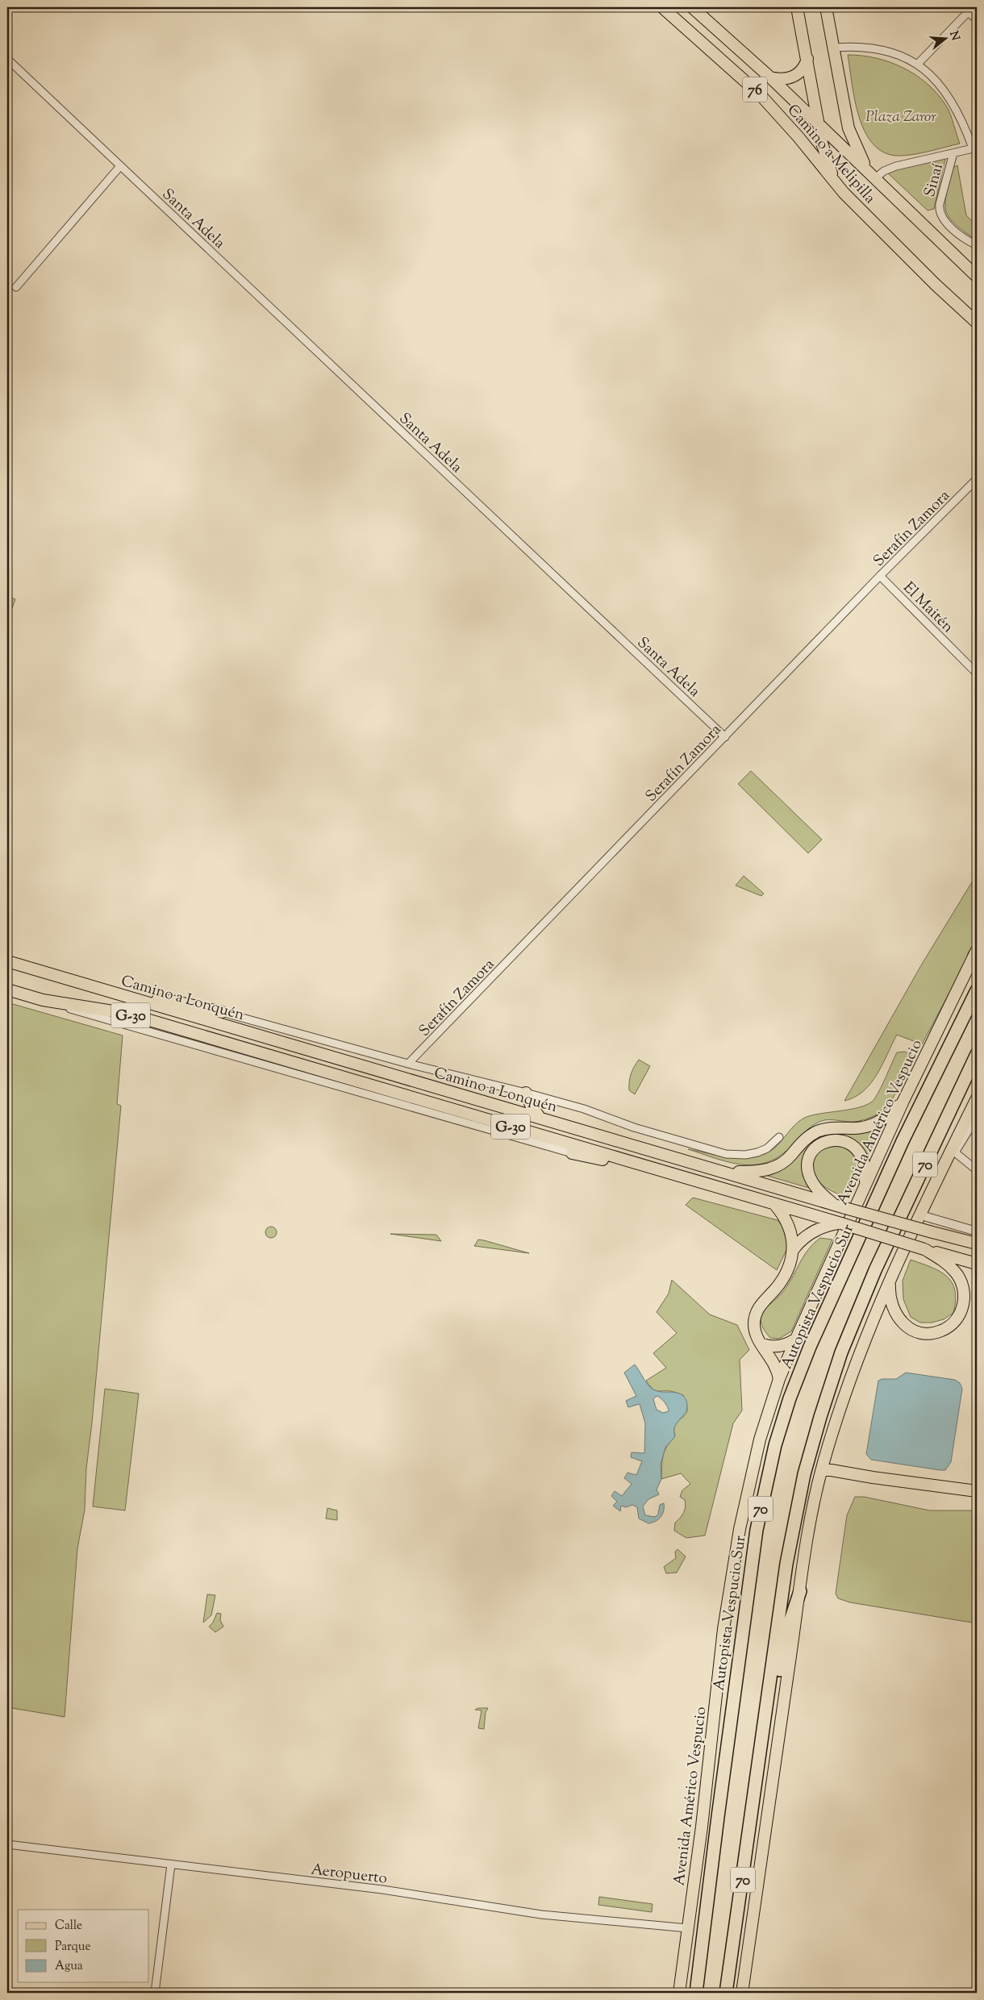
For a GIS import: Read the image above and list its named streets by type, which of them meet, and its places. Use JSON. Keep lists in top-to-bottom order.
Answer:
{
  "streets": {
    "highway": ["70", "Autopista Vespucio Sur"],
    "main road": [
      "76",
      "Camino a Melipilla",
      "Camino a Lonquén",
      "G-30",
      "Avenida Américo Vespucio"
    ],
    "street": [
      "Sinaí",
      "Santa Adela",
      "Serafín Zamora",
      "El Maitén",
      "Aeropuerto"
    ]
  },
  "crossings": [
    ["Santa Adela", "Serafín Zamora"],
    ["Serafín Zamora", "El Maitén"],
    ["Serafín Zamora", "Camino a Lonquén"],
    ["Avenida Américo Vespucio", "Aeropuerto"]
  ],
  "parks": ["Plaza Zaror"],
  "legend": ["Calle", "Parque", "Agua"],
  "north": "right"
}
